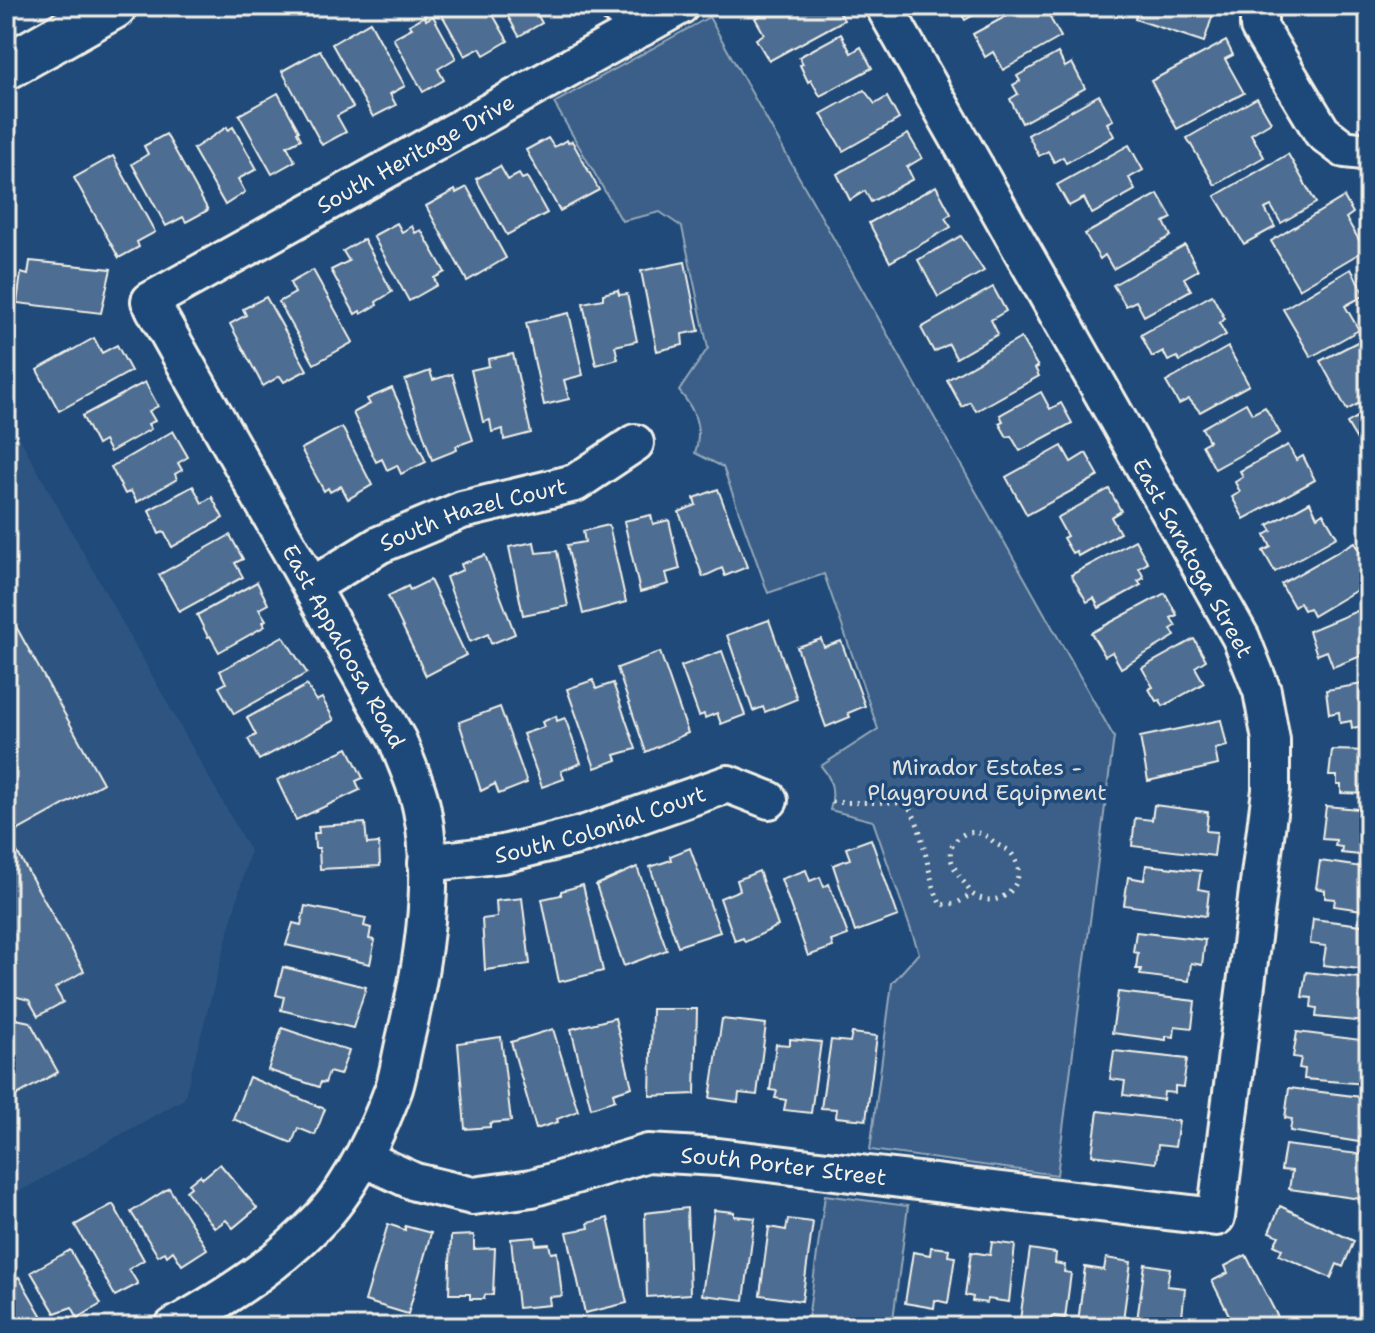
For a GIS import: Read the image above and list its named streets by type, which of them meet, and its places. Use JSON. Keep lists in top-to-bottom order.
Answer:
{
  "streets": {
    "street": [
      "South Heritage Drive",
      "South Hazel Court",
      "East Saratoga Street",
      "East Appaloosa Road",
      "South Colonial Court",
      "South Porter Street"
    ]
  },
  "crossings": [
    ["South Heritage Drive", "East Appaloosa Road"],
    ["South Hazel Court", "East Appaloosa Road"],
    ["East Saratoga Street", "South Porter Street"],
    ["East Appaloosa Road", "South Colonial Court"],
    ["East Appaloosa Road", "South Porter Street"]
  ],
  "parks": ["Mirador Estates - Playground Equipment"]
}
